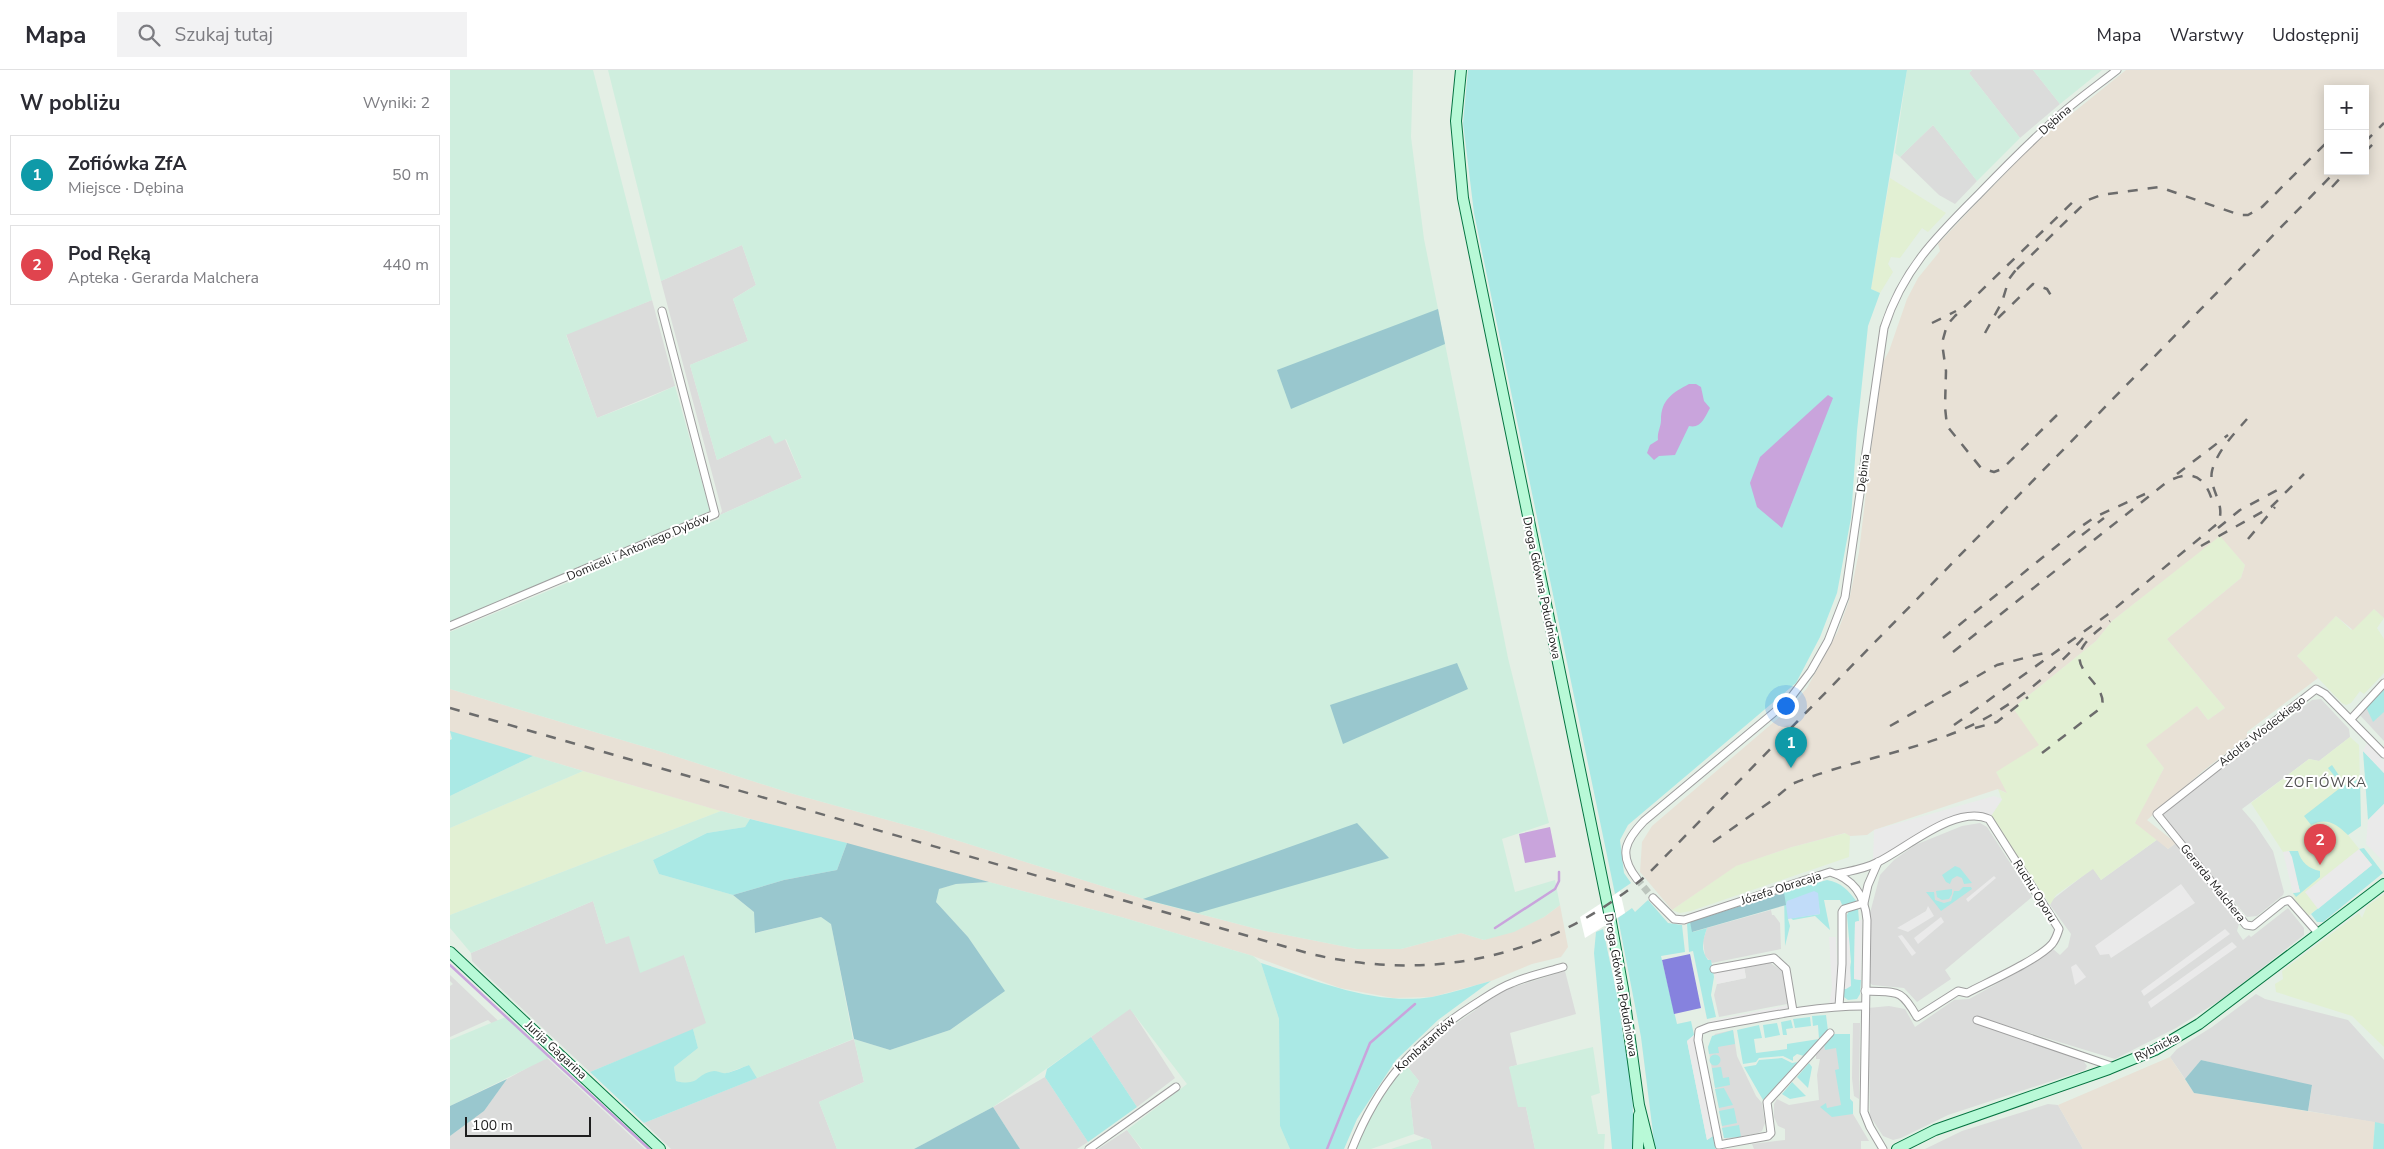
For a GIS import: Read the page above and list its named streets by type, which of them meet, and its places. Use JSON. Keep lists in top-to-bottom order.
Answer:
{
  "streets": {
    "main road": ["Droga Główna Południowa", "Rybnicka", "Jurija Gagarina"],
    "street": [
      "Dębina",
      "Domiceli i Antoniego Dybów",
      "Adolfa Wodeckiego",
      "Gerarda Malchera",
      "Józefa Obracaja",
      "Ruchu Oporu",
      "Kombatantów"
    ]
  },
  "crossings": [
    ["Adolfa Wodeckiego", "Gerarda Malchera"],
    ["Gerarda Malchera", "Rybnicka"],
    ["Józefa Obracaja", "Ruchu Oporu"]
  ],
  "districts": ["ZOFIÓWKA"],
  "scale_bar": "100 m",
  "page": {
    "header": "Mapa",
    "search": "Szukaj tutaj",
    "nav": ["Mapa", "Warstwy", "Udostępnij"],
    "heading": ["W pobliżu", "Wyniki: 2"],
    "map_buttons": ["+", "−"],
    "list": [
      {
        "mark": "1",
        "name": "Zofiówka ZfA",
        "note": "Miejsce · Dębina",
        "value": "50 m"
      },
      {
        "mark": "2",
        "name": "Pod Ręką",
        "note": "Apteka · Gerarda Malchera",
        "value": "440 m"
      }
    ],
    "pins": ["1", "2"],
    "scale": "100 m"
  }
}
